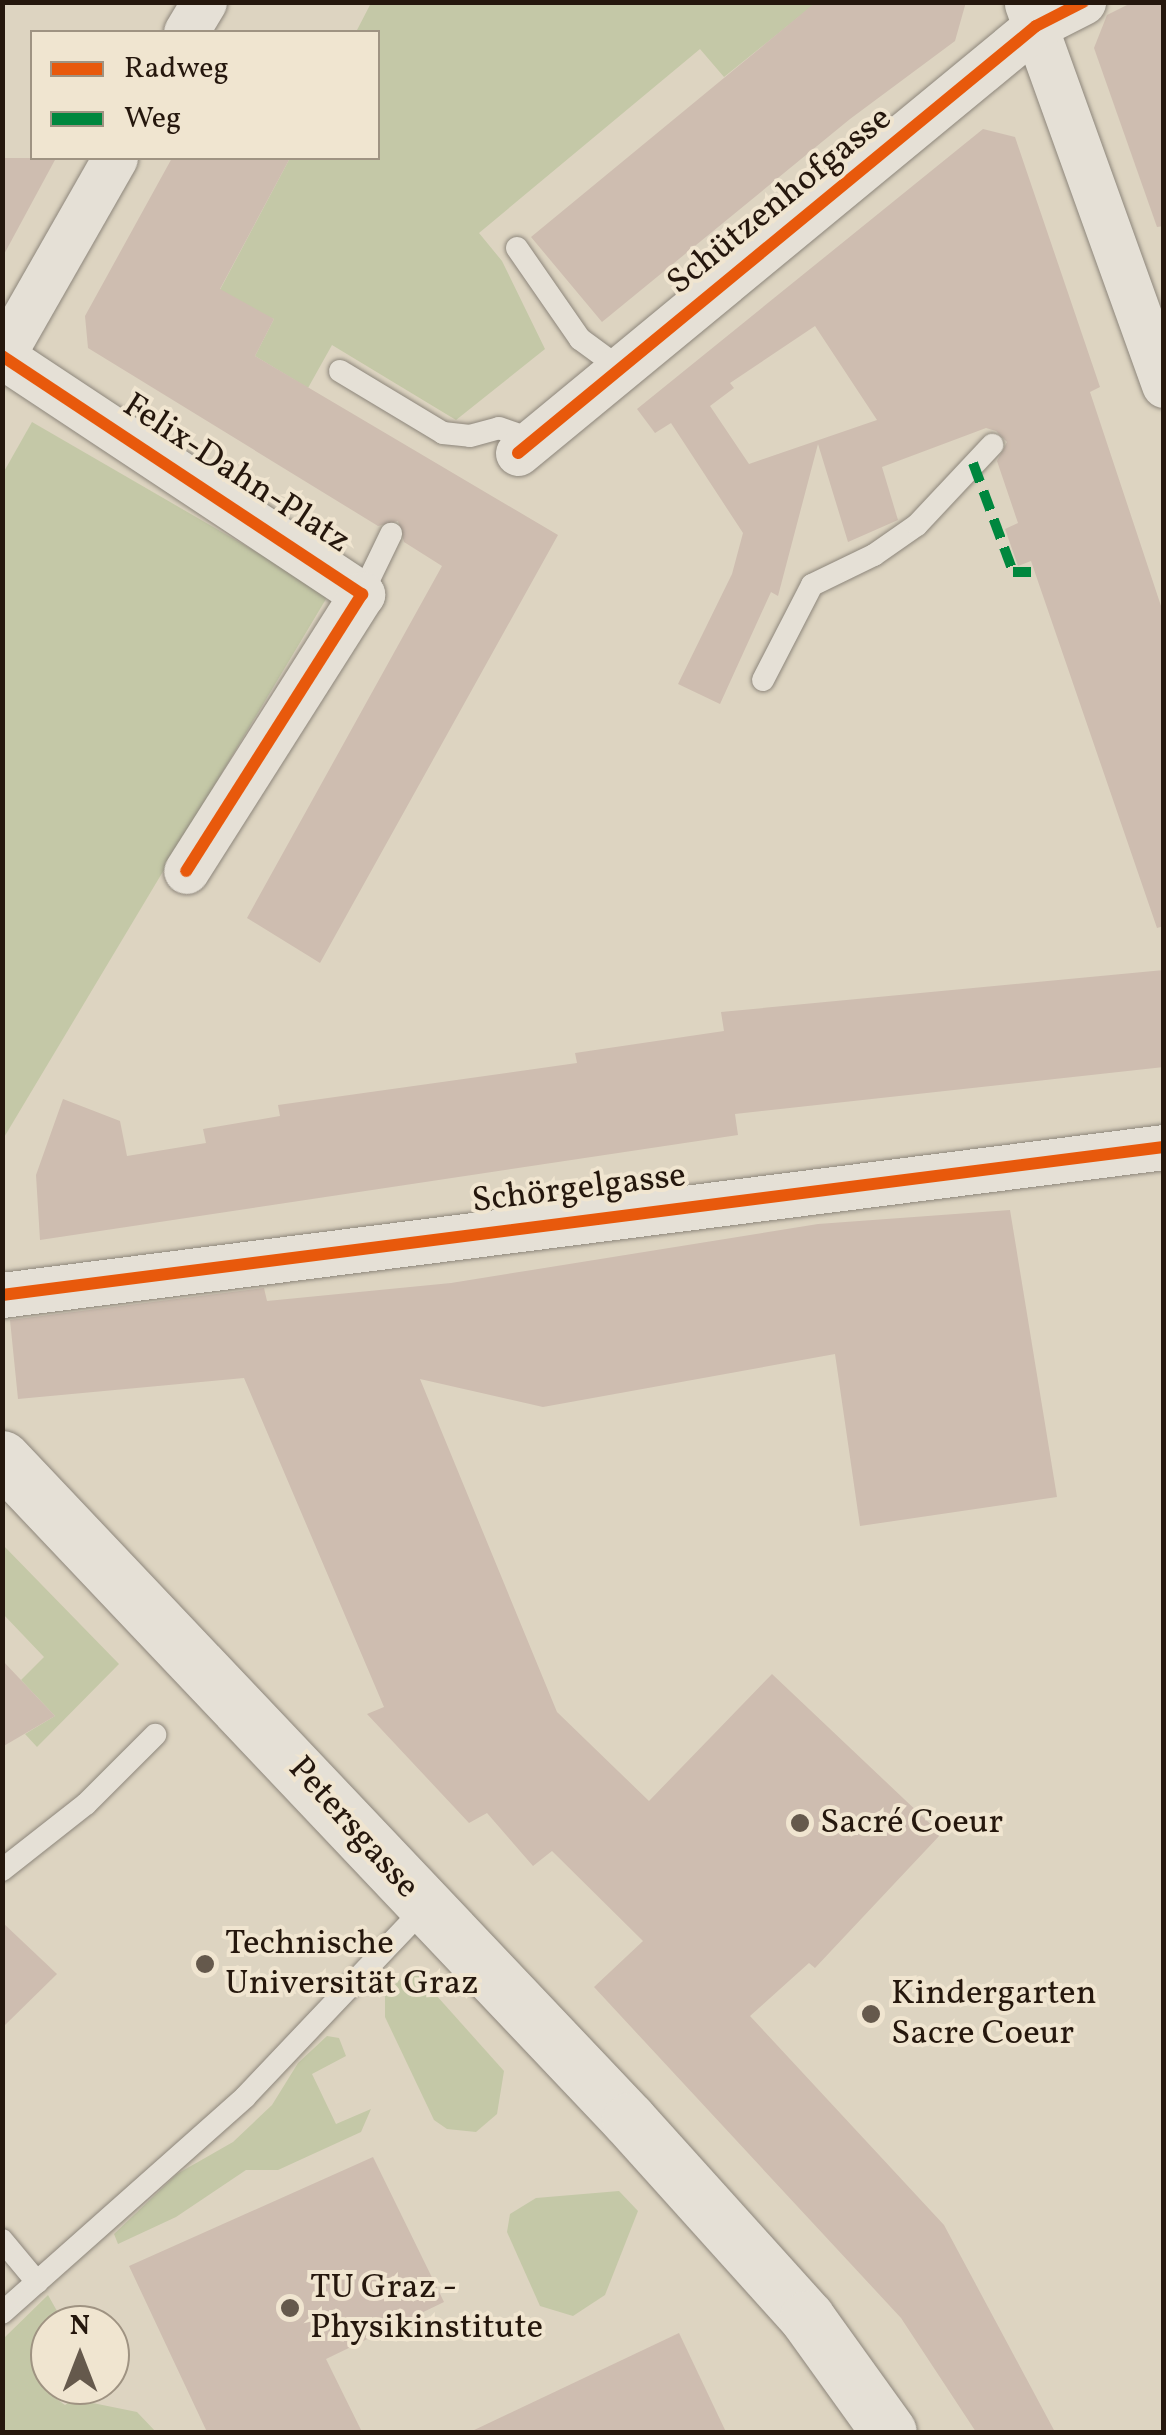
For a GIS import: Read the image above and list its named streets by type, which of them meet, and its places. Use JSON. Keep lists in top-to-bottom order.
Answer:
{
  "streets": {
    "main road": ["Petersgasse"],
    "street": ["Schützenhofgasse", "Felix-Dahn-Platz", "Schörgelgasse"]
  },
  "places": [
    "Sacré Coeur",
    "Technische Universität Graz",
    "Kindergarten Sacre Coeur",
    "TU Graz - Physikinstitute"
  ],
  "legend": ["Radweg", "Weg"],
  "north": "top"
}
